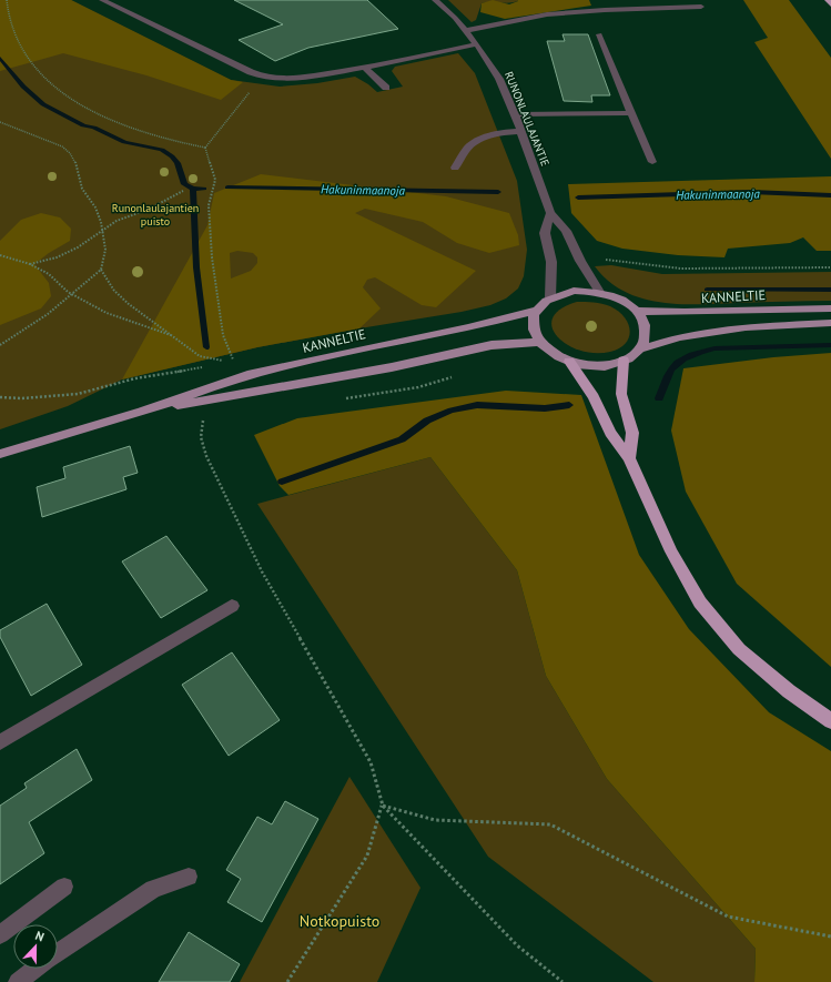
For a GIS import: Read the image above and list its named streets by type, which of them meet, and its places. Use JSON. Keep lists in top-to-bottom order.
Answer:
{
  "streets": {
    "main road": ["KANNELTIE"],
    "street": ["RUNONLAULAJANTIE"]
  },
  "crossings": [
    ["RUNONLAULAJANTIE", "KANNELTIE"]
  ],
  "water": ["Hakuninmaanoja"],
  "parks": ["Runonlaulajantien puisto", "Notkopuisto"],
  "north": "top"
}
